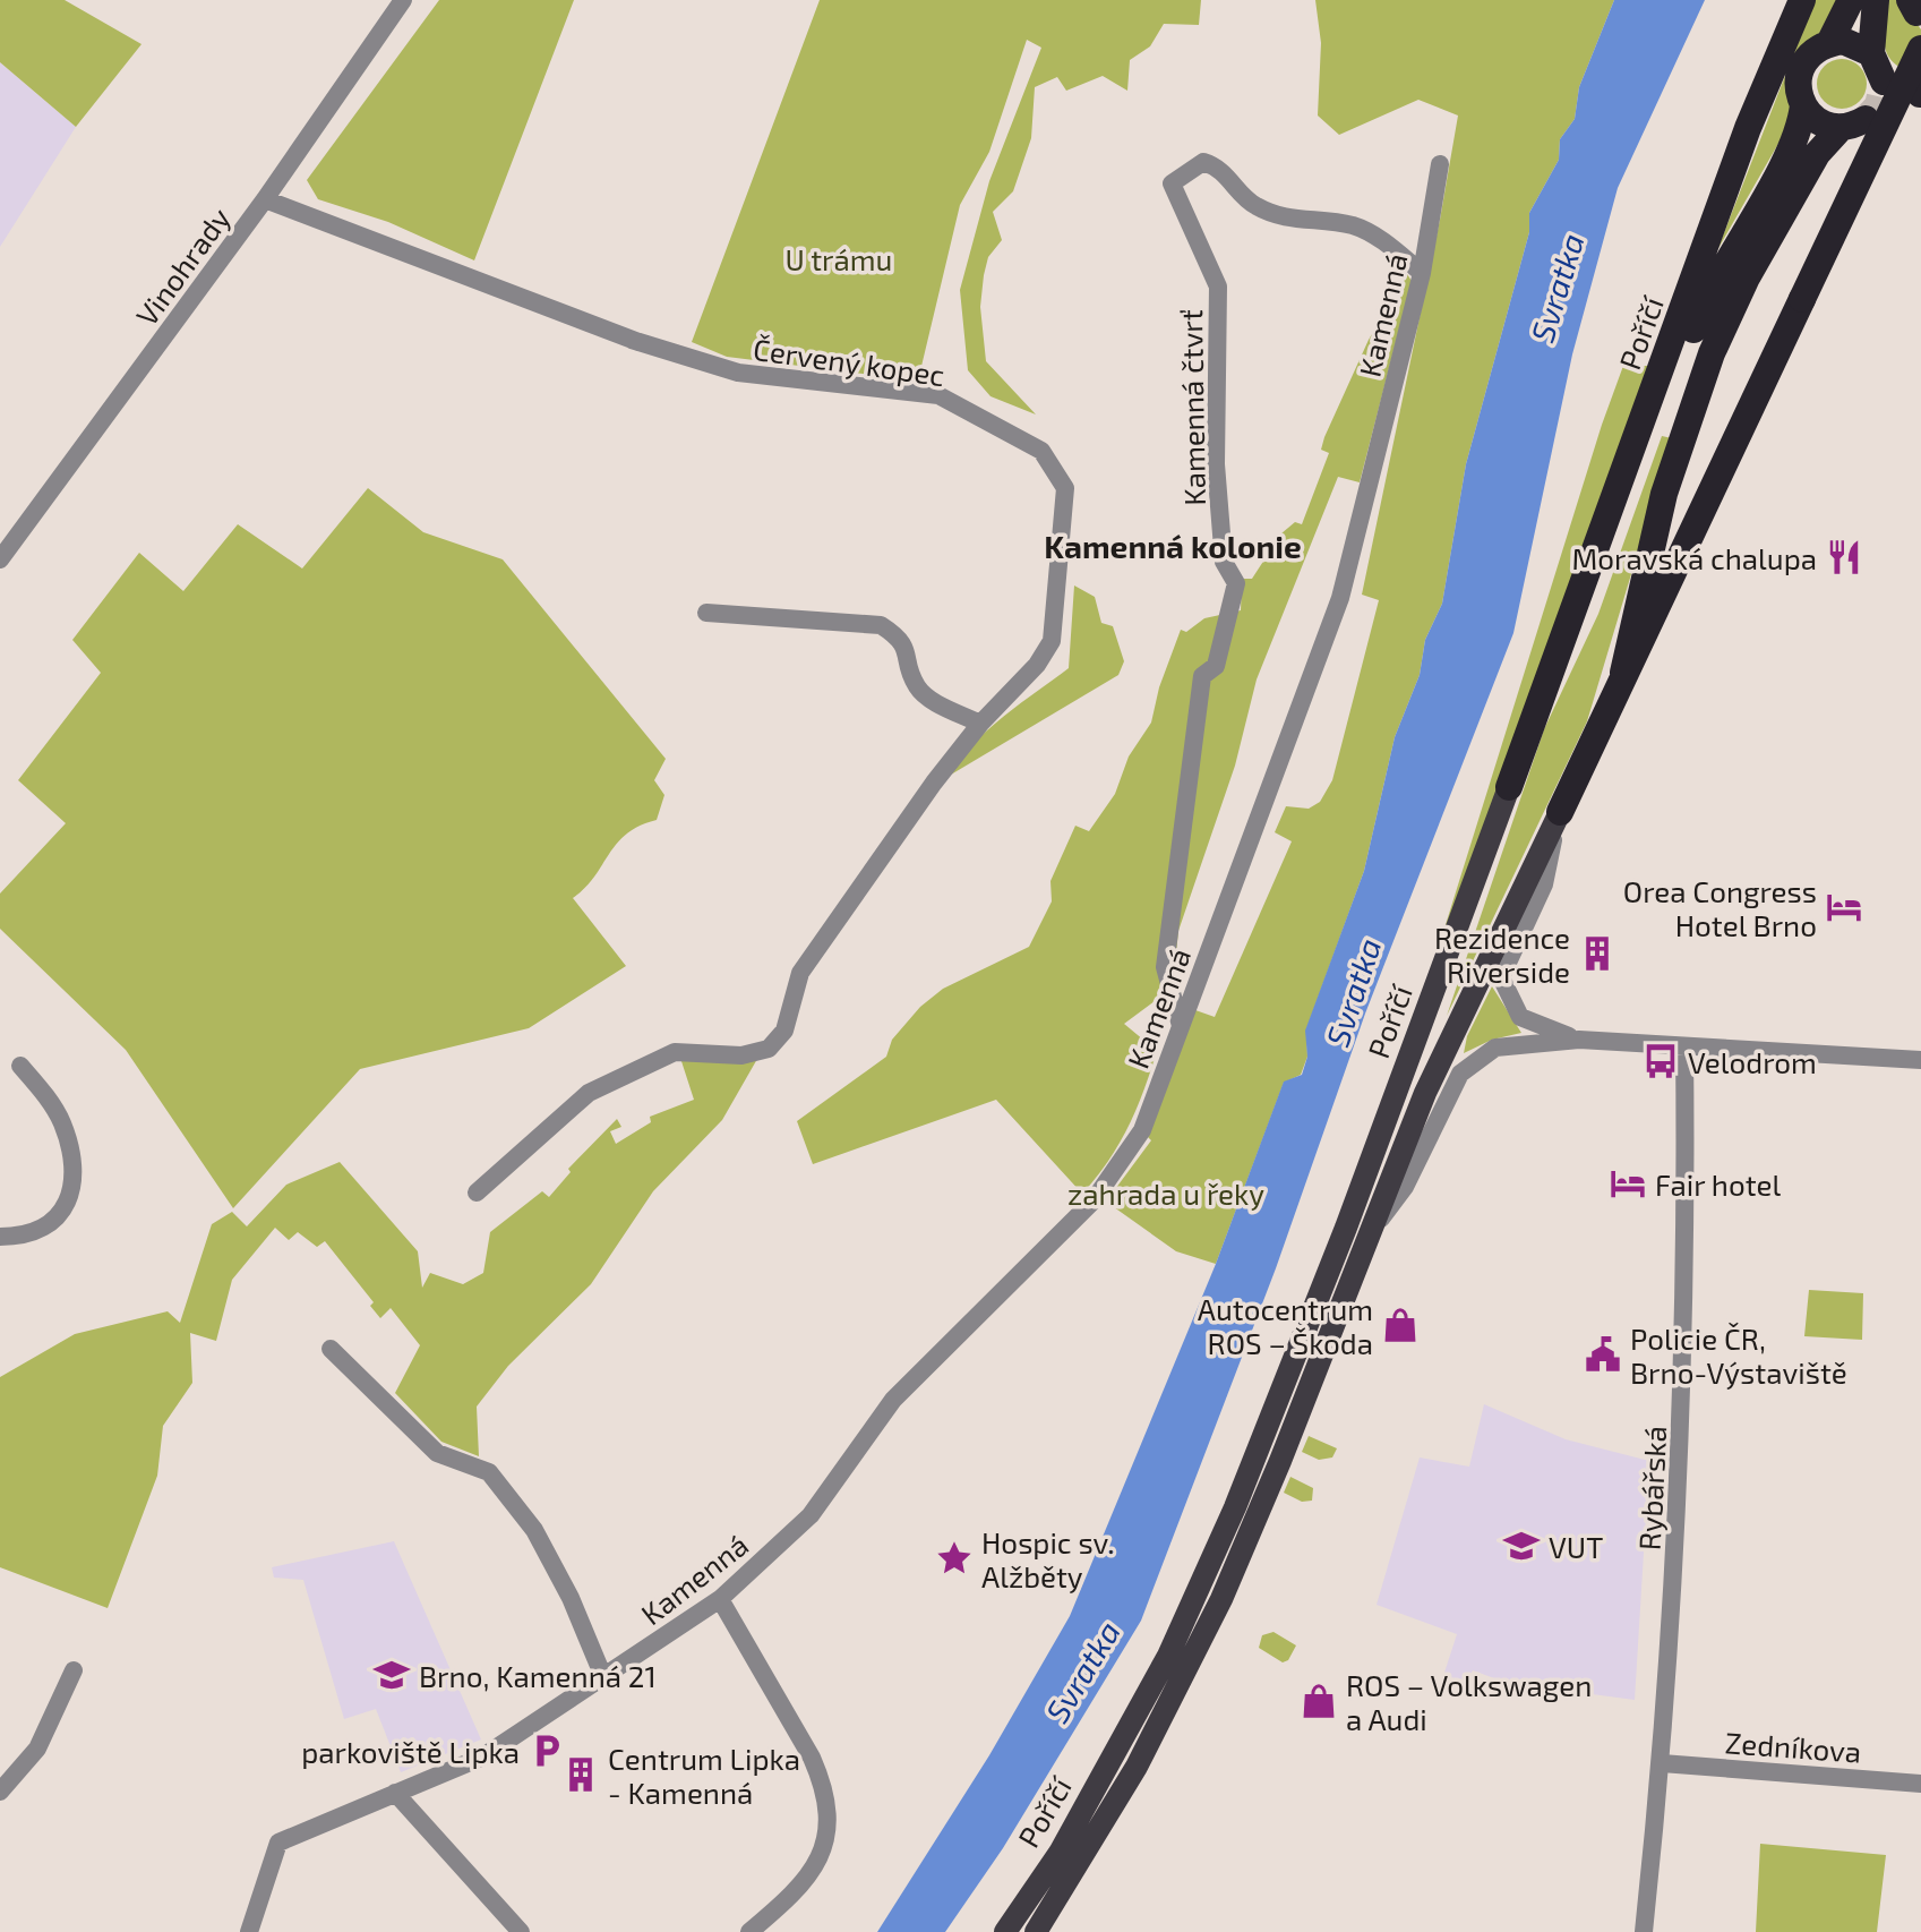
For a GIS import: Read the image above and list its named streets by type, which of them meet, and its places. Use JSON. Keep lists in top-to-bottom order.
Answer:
{
  "streets": {
    "highway": ["Poříčí"],
    "street": [
      "Vinohrady",
      "Kamenná",
      "Červený kopec",
      "Kamenná čtvrť",
      "Rybářská",
      "Zedníkova"
    ]
  },
  "crossings": [
    ["Vinohrady", "Červený kopec"],
    ["Kamenná", "Kamenná čtvrť"],
    ["Poříčí", "Rybářská"],
    ["Rybářská", "Zedníkova"]
  ],
  "districts": ["Kamenná kolonie"],
  "water": ["Svratka"],
  "parks": ["U trámu", "zahrada u řeky"],
  "places": {
    "restaurant": ["Moravská chalupa"],
    "hotel": ["Orea Congress Hotel Brno", "Fair hotel"],
    "building": ["Rezidence Riverside", "Centrum Lipka - Kamenná"],
    "bus stop": ["Velodrom"],
    "shop": ["Autocentrum ROS – Škoda", "ROS – Volkswagen a Audi"],
    "public building": ["Policie ČR, Brno-Výstaviště"],
    "school or university": ["VUT", "Brno, Kamenná 21"],
    "place": ["Hospic sv. Alžběty"],
    "parking": ["parkoviště Lipka"]
  }
}
